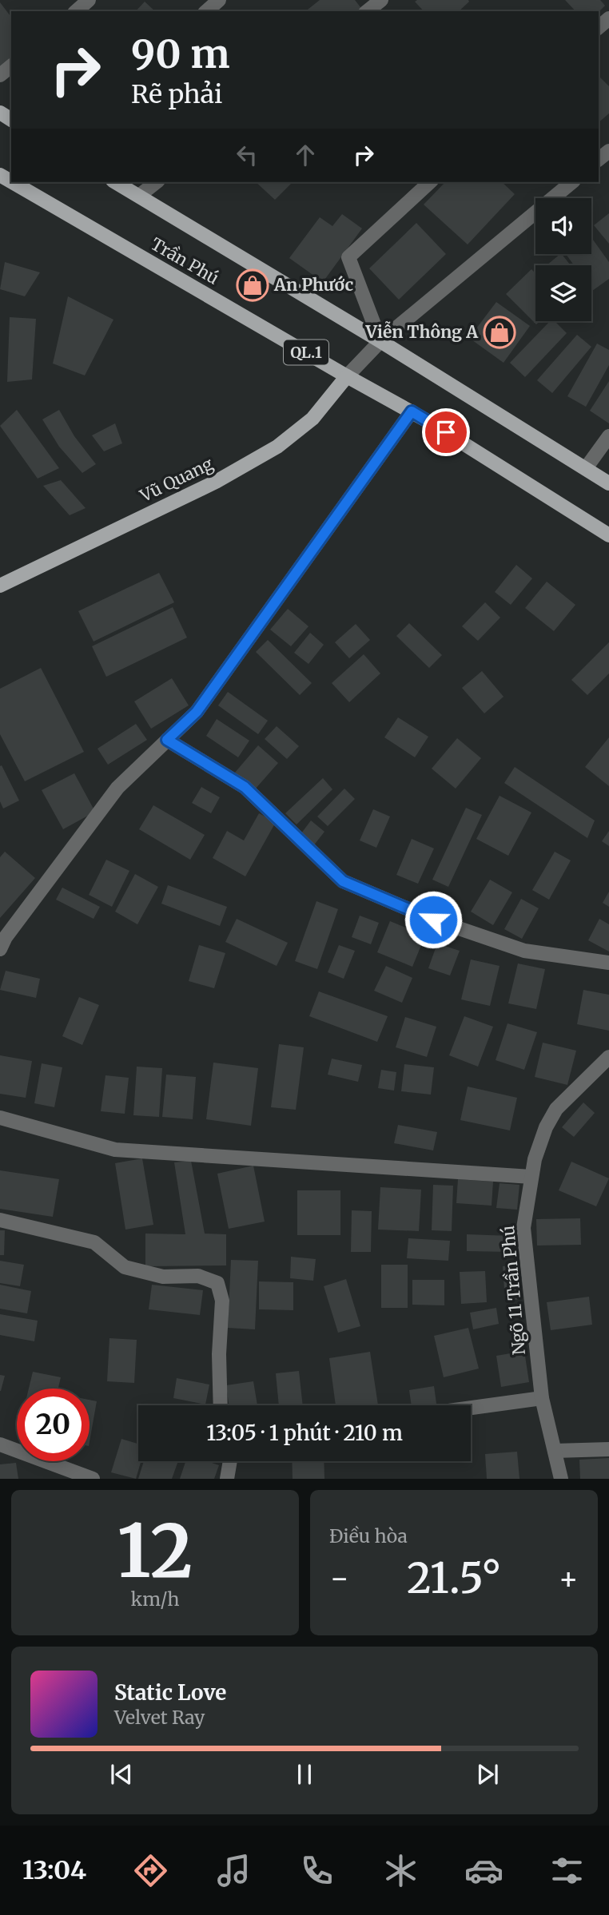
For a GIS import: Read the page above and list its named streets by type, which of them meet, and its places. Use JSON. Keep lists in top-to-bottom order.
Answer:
{
  "streets": {
    "main road": ["Trần Phú", "QL.1", "Vũ Quang"],
    "street": ["Ngõ 11 Trần Phú"]
  },
  "crossings": [
    ["Trần Phú", "Vũ Quang"]
  ],
  "places": {
    "shop": ["An Phước", "Viễn Thông A"]
  },
  "page": {
    "turn": ["90 m", "Rẽ phải"],
    "limit": "20",
    "trip": "13:05 · 1 phút · 210 m",
    "tile": [
      ["12", "km/h"],
      "Điều hòa"
    ],
    "heat": ["−", "21.5°", "+"],
    "song": ["Static Love", "Velvet Ray"],
    "tabs": "13:04"
  }
}
